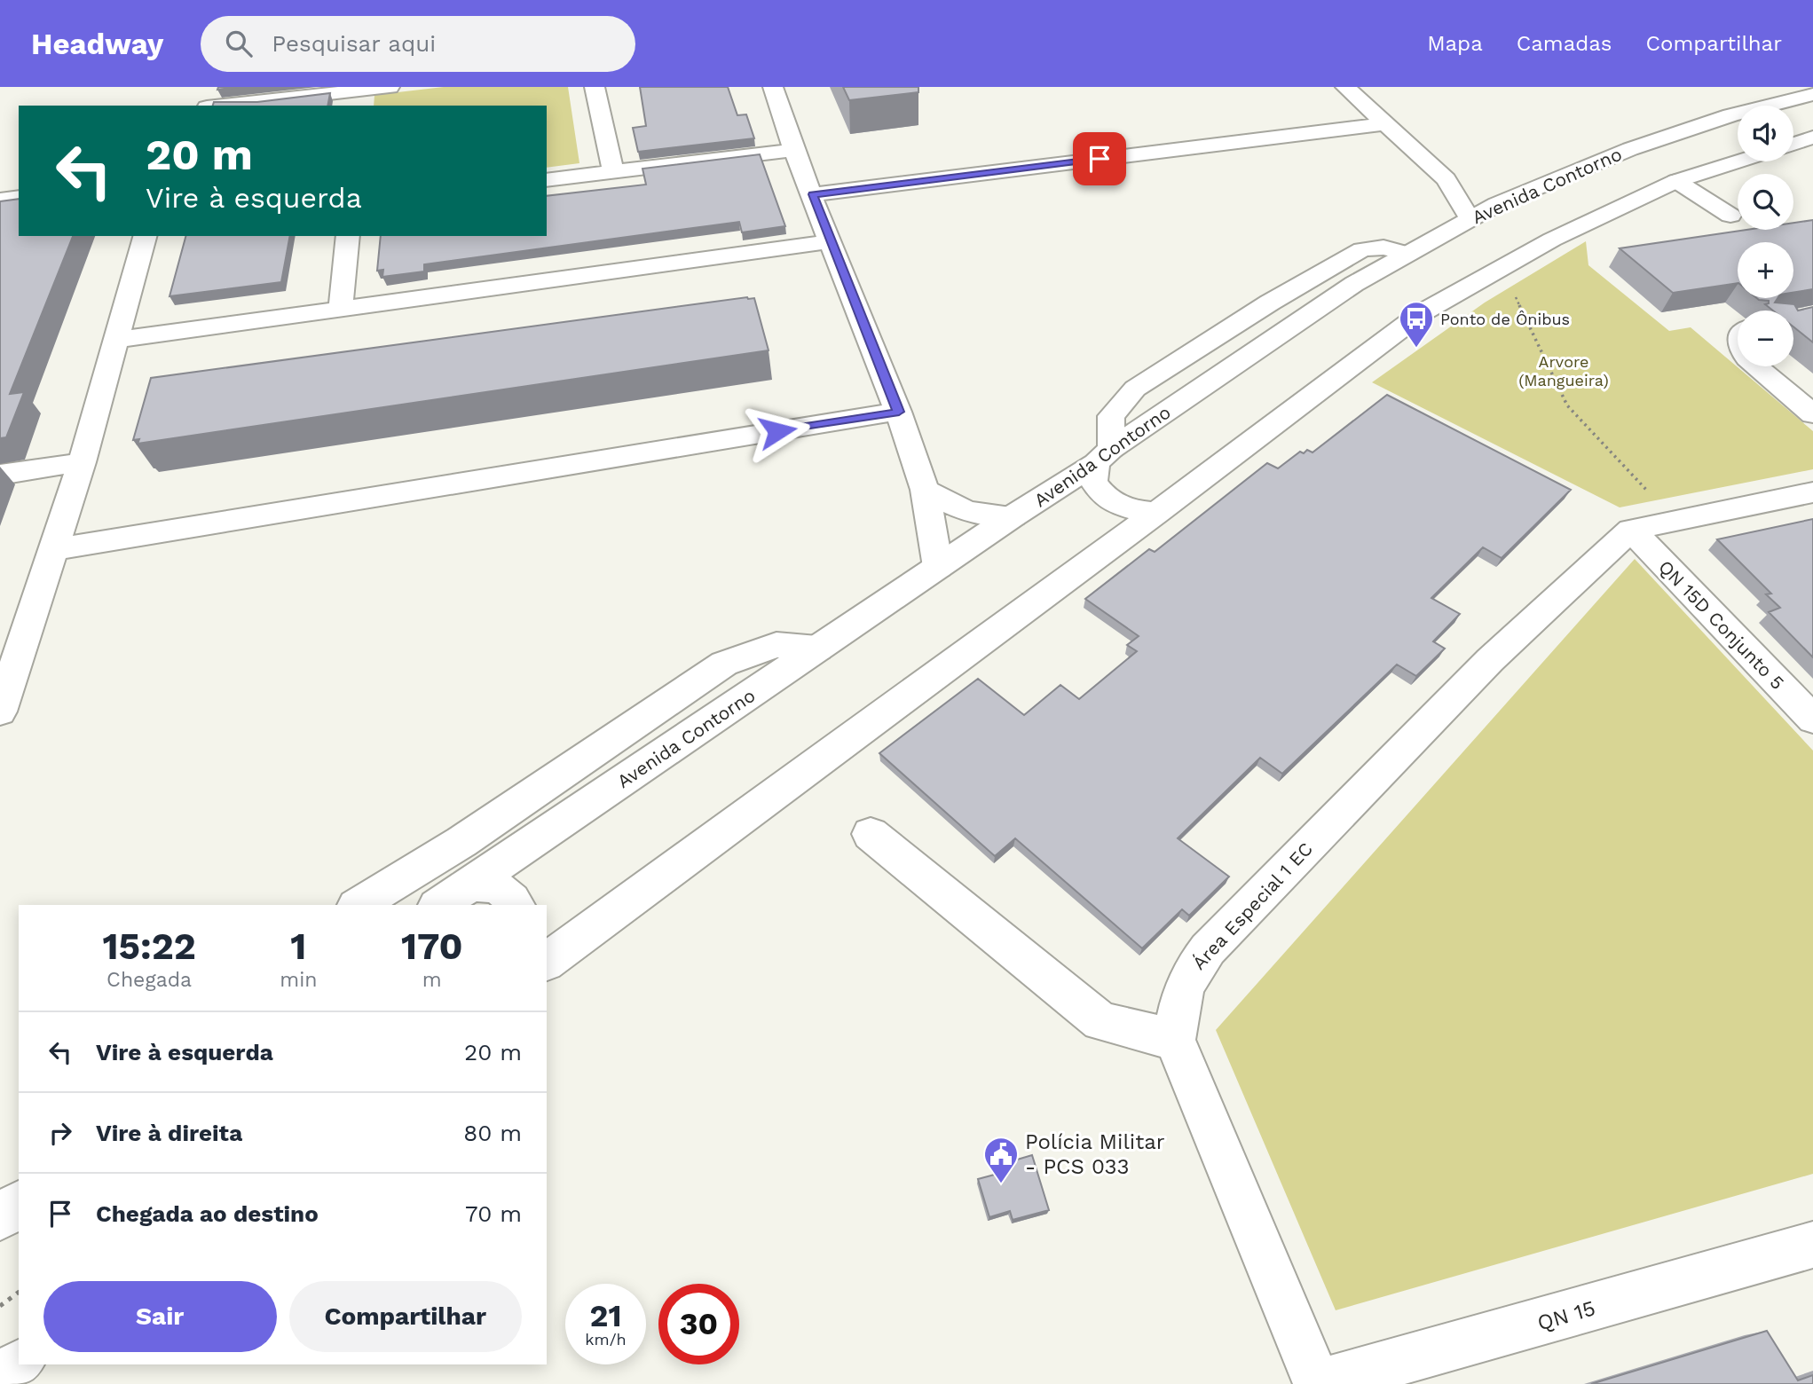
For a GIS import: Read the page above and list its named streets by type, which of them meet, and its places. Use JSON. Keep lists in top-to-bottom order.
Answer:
{
  "streets": {
    "street": [
      "Avenida Contorno",
      "QN 15D Conjunto 5",
      "Área Especial 1 EC",
      "QN 15"
    ]
  },
  "crossings": [
    ["QN 15D Conjunto 5", "Área Especial 1 EC"],
    ["Área Especial 1 EC", "QN 15"]
  ],
  "parks": ["Arvore (Mangueira)"],
  "places": {
    "bus stop": ["Ponto de Ônibus"],
    "public building": ["Polícia Militar - PCS 033"]
  },
  "page": {
    "header": "Headway",
    "search": "Pesquisar aqui",
    "nav": ["Mapa", "Camadas", "Compartilhar"],
    "map_buttons": ["+", "−"],
    "turn": ["20 m", "Vire à esquerda"],
    "eta": [
      "15:22",
      "Chegada",
      "1",
      "min",
      "170",
      "m"
    ],
    "list": [
      {
        "name": "Vire à esquerda",
        "value": "20 m"
      },
      {
        "name": "Vire à direita",
        "value": "80 m"
      },
      {
        "name": "Chegada ao destino",
        "value": "70 m"
      }
    ],
    "buttons": ["Sair", "Compartilhar"],
    "speed": "21 km/h",
    "limit": "30"
  }
}
